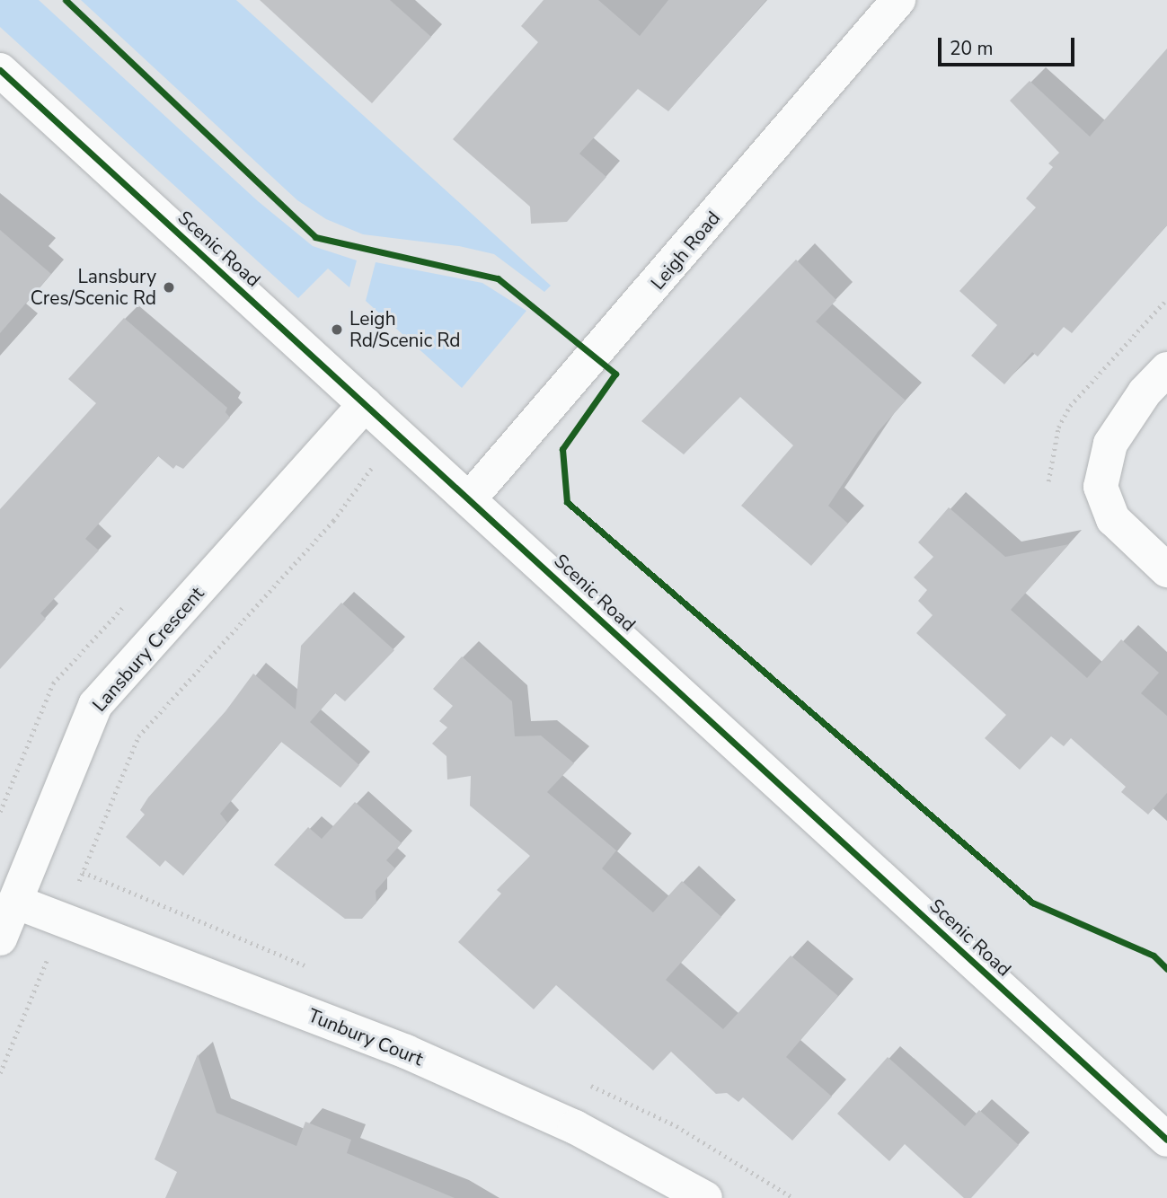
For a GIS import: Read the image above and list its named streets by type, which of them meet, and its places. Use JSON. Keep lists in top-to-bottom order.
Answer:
{
  "streets": {
    "street": [
      "Scenic Road",
      "Leigh Road",
      "Lansbury Crescent",
      "Tunbury Court"
    ]
  },
  "crossings": [
    ["Scenic Road", "Leigh Road"],
    ["Scenic Road", "Lansbury Crescent"],
    ["Lansbury Crescent", "Tunbury Court"]
  ],
  "places": ["Lansbury Cres/Scenic Rd", "Leigh Rd/Scenic Rd"],
  "scale_bar": "20 m"
}
